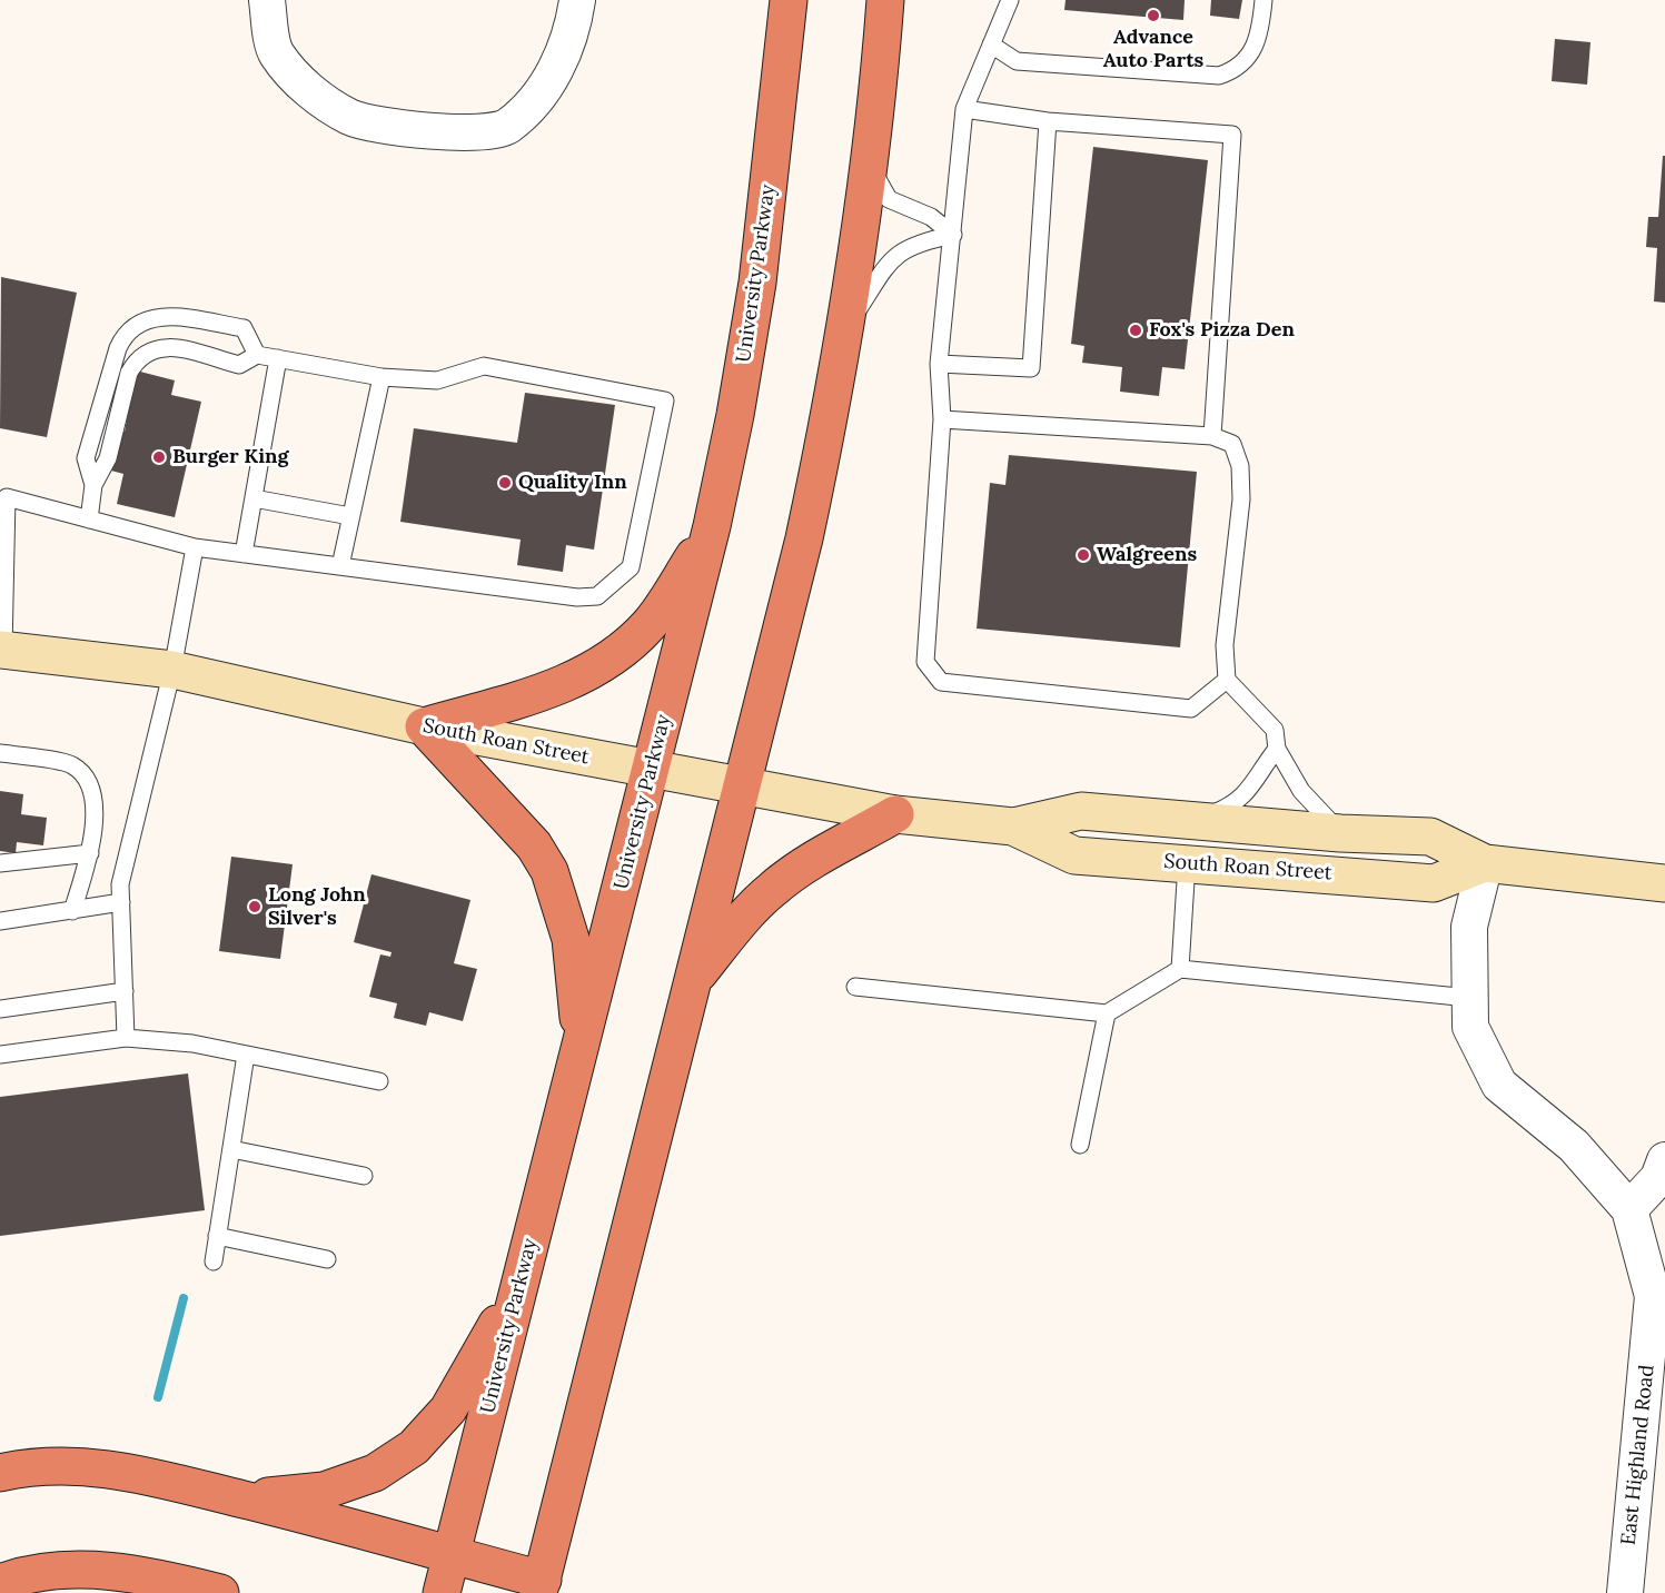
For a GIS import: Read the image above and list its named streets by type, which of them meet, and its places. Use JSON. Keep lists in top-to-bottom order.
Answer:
{
  "streets": {
    "highway": ["University Parkway"],
    "main road": ["South Roan Street"],
    "street": ["East Highland Road"]
  },
  "crossings": [
    ["University Parkway", "South Roan Street"],
    ["South Roan Street", "East Highland Road"]
  ],
  "places": [
    "Advance Auto Parts",
    "Fox's Pizza Den",
    "Burger King",
    "Quality Inn",
    "Walgreens",
    "Long John Silver's"
  ]
}
